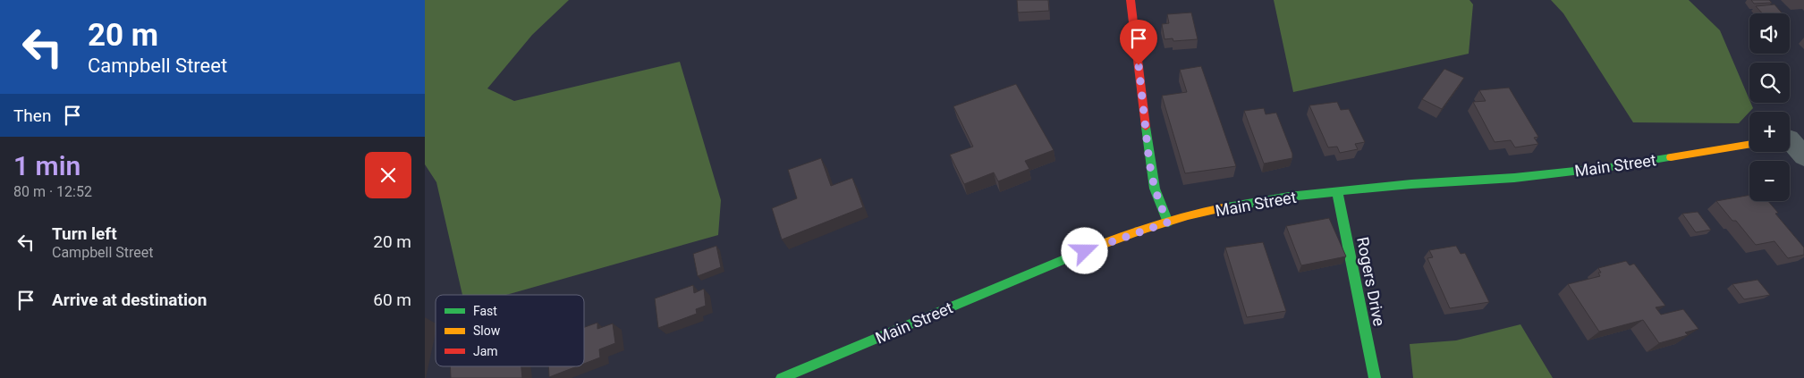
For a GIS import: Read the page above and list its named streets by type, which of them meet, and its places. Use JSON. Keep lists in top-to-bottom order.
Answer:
{
  "streets": {
    "street": ["Main Street", "Rogers Drive"]
  },
  "crossings": [
    ["Main Street", "Rogers Drive"]
  ],
  "legend": ["Fast", "Slow", "Jam"],
  "page": {
    "turn": ["20 m", "Campbell Street"],
    "map_buttons": ["+", "−"],
    "then": "Then",
    "heading": ["1 min", "80 m · 12:52"],
    "list": [
      {
        "name": "Turn left",
        "note": "Campbell Street",
        "value": "20 m"
      },
      {
        "name": "Arrive at destination",
        "value": "60 m"
      }
    ]
  }
}
